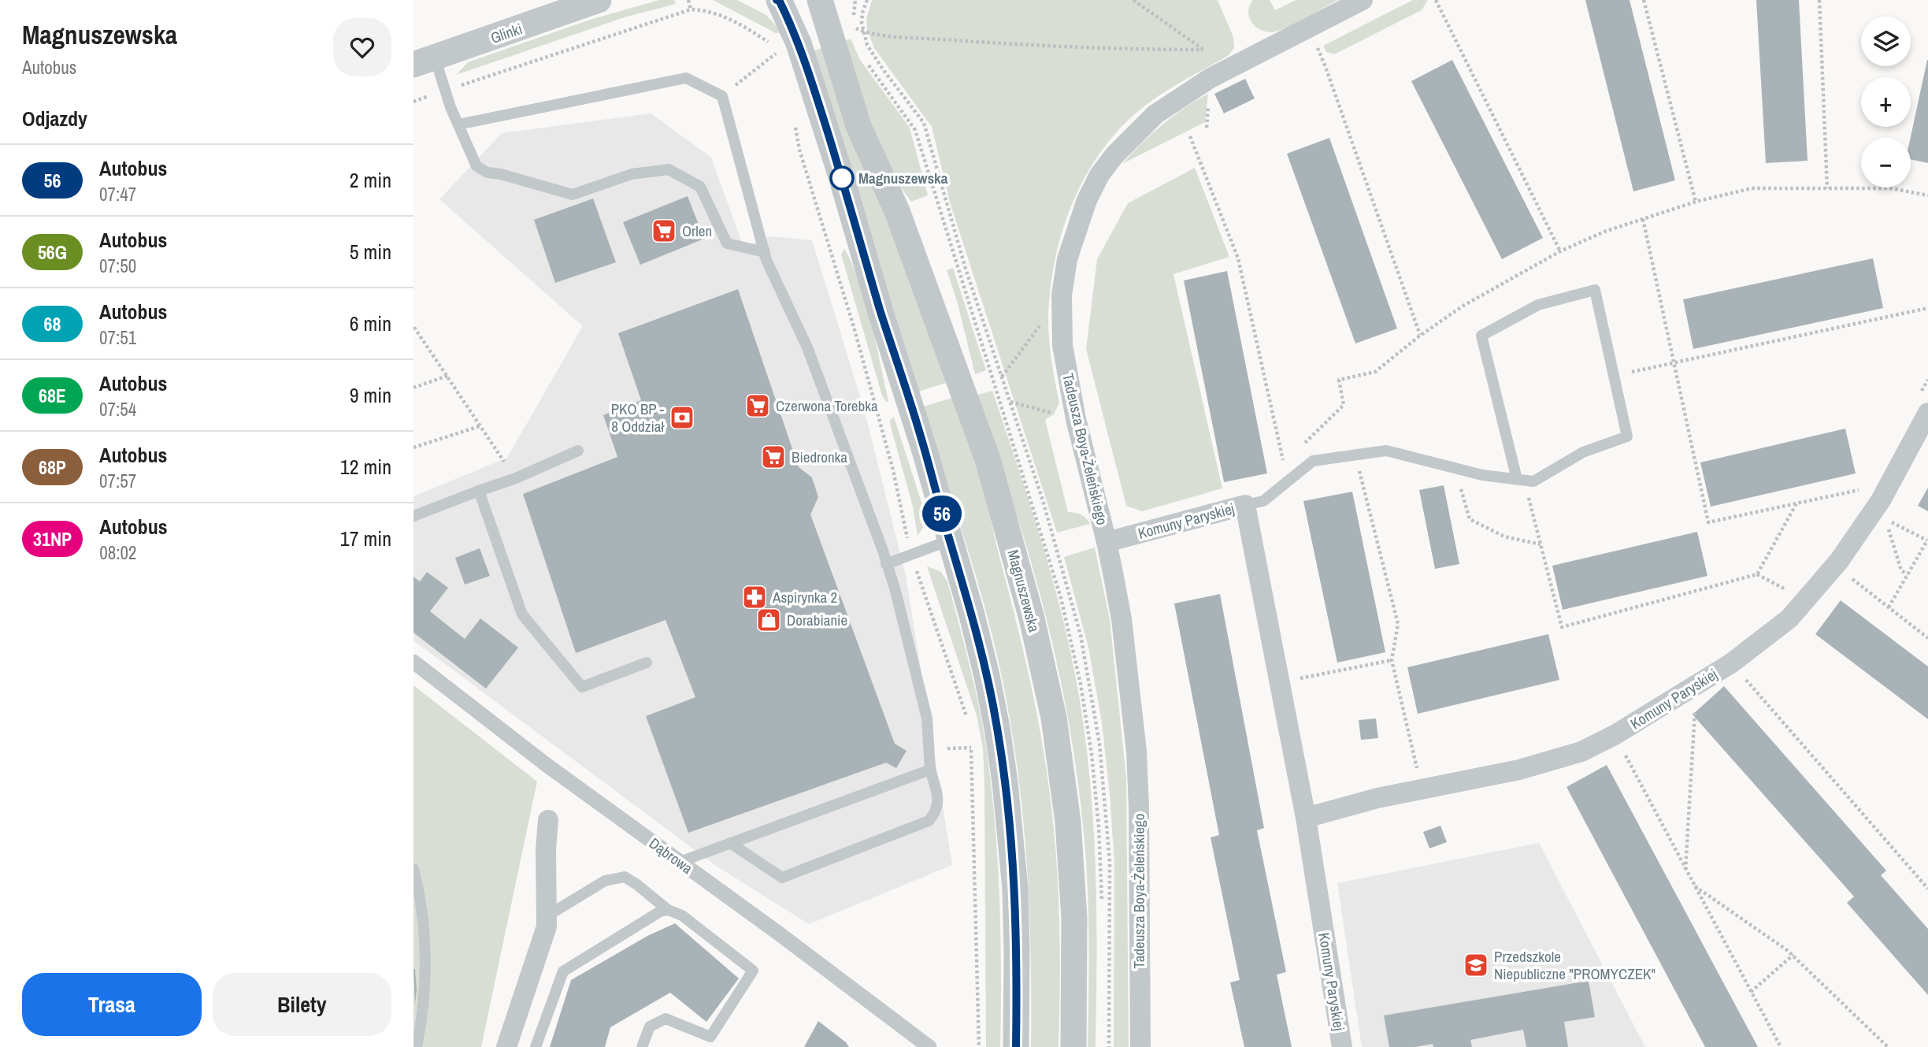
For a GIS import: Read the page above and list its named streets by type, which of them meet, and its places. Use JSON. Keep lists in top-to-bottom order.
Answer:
{
  "streets": {
    "street": [
      "Glinki",
      "Tadeusza Boya-Żeleńskiego",
      "Komuny Paryskiej",
      "Magnuszewska",
      "Dąbrowa"
    ]
  },
  "crossings": [
    ["Tadeusza Boya-Żeleńskiego", "Komuny Paryskiej"]
  ],
  "places": {
    "other": ["Magnuszewska"],
    "supermarket": ["Orlen", "Czerwona Torebka", "Biedronka"],
    "bank": ["PKO BP - 8 Oddział"],
    "pharmacy": ["Aspirynka 2"],
    "shop": ["Dorabianie"],
    "school or university": ["Przedszkole Niepubliczne \"PROMYCZEK\""]
  },
  "lines": ["bus line 56"],
  "page": {
    "heading": [
      ["Magnuszewska", "Autobus"],
      "Odjazdy"
    ],
    "on_map": "56",
    "map_buttons": ["+", "−"],
    "list": [
      {
        "mark": "56",
        "name": "Autobus",
        "note": "07:47",
        "value": "2 min"
      },
      {
        "mark": "56G",
        "name": "Autobus",
        "note": "07:50",
        "value": "5 min"
      },
      {
        "mark": "68",
        "name": "Autobus",
        "note": "07:51",
        "value": "6 min"
      },
      {
        "mark": "68E",
        "name": "Autobus",
        "note": "07:54",
        "value": "9 min"
      },
      {
        "mark": "68P",
        "name": "Autobus",
        "note": "07:57",
        "value": "12 min"
      },
      {
        "mark": "31NP",
        "name": "Autobus",
        "note": "08:02",
        "value": "17 min"
      }
    ],
    "buttons": ["Trasa", "Bilety"]
  }
}
